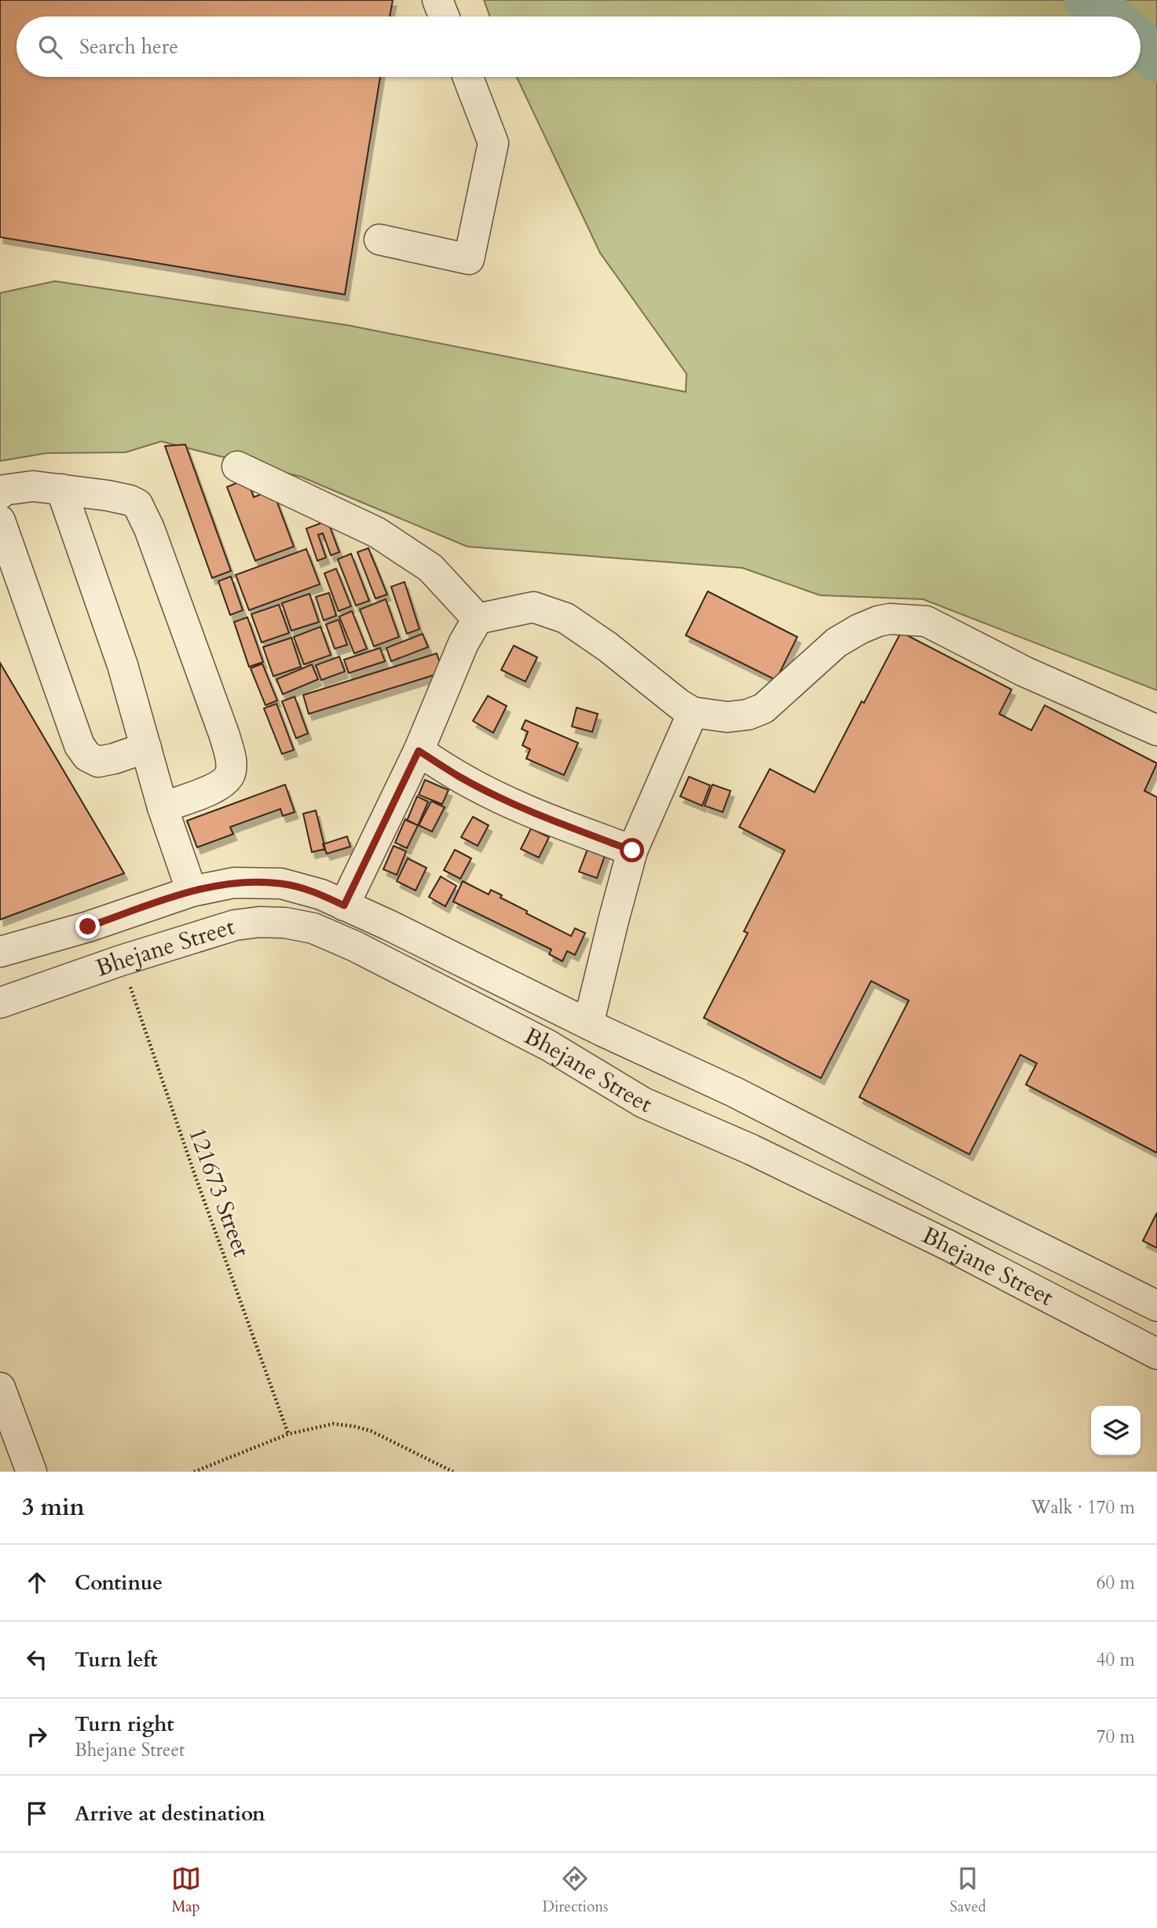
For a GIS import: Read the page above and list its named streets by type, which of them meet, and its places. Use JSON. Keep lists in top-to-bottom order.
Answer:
{
  "streets": {
    "street": ["Bhejane Street"],
    "path": ["121673 Street"]
  },
  "crossings": [
    ["Bhejane Street", "121673 Street"]
  ],
  "page": {
    "search": "Search here",
    "heading": ["3 min", "Walk · 170 m"],
    "list": [
      ["Continue", "60 m"],
      ["Turn left", "40 m"],
      ["Turn right", "Bhejane Street", "70 m"],
      "Arrive at destination"
    ],
    "nav": ["Map", "Directions", "Saved"]
  }
}
